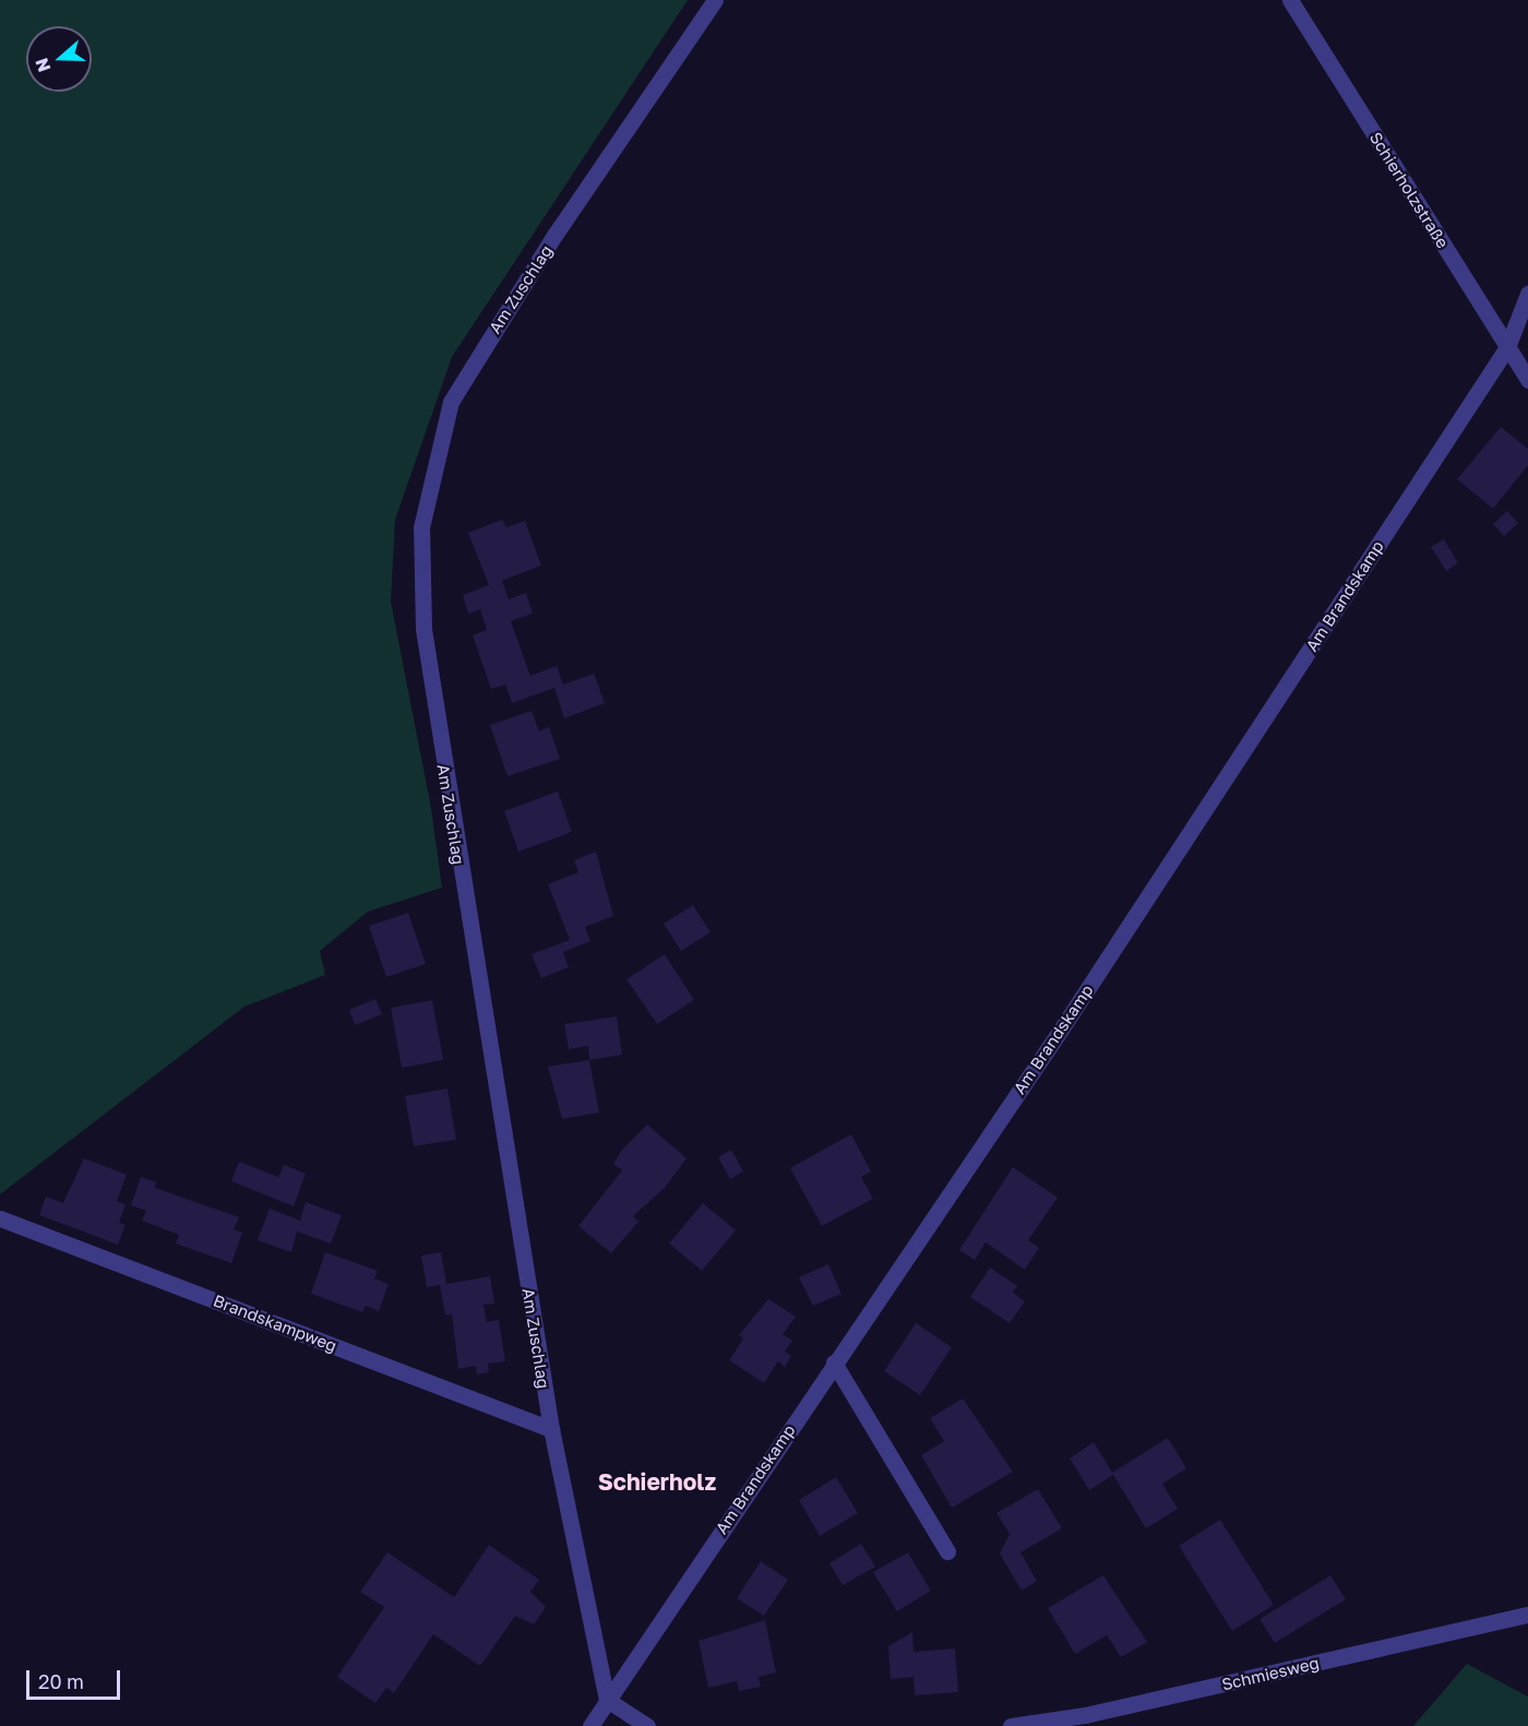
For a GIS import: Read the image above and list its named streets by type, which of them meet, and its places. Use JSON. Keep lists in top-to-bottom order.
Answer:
{
  "streets": {
    "street": [
      "Schierholzstraße",
      "Am Zuschlag",
      "Am Brandskamp",
      "Brandskampweg",
      "Schmiesweg"
    ]
  },
  "crossings": [
    ["Schierholzstraße", "Am Brandskamp"],
    ["Am Zuschlag", "Am Brandskamp"],
    ["Am Zuschlag", "Brandskampweg"]
  ],
  "districts": ["Schierholz"],
  "scale_bar": "20 m",
  "north": "left"
}
